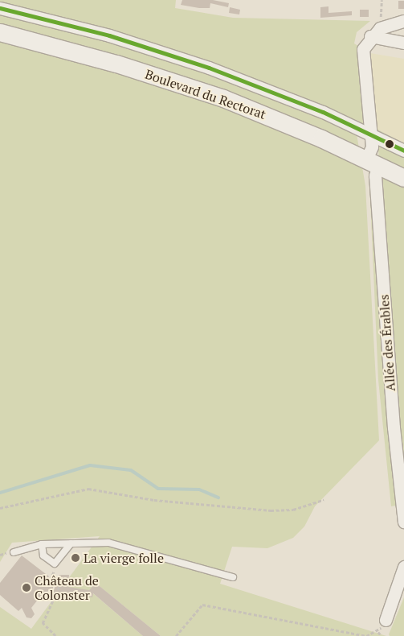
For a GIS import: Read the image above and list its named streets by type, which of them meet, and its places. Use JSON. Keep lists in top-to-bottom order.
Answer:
{
  "streets": {
    "main road": ["Boulevard du Rectorat"],
    "street": ["Allée des Érables"]
  },
  "crossings": [
    ["Boulevard du Rectorat", "Allée des Érables"]
  ],
  "places": ["La vierge folle", "Château de Colonster"]
}
